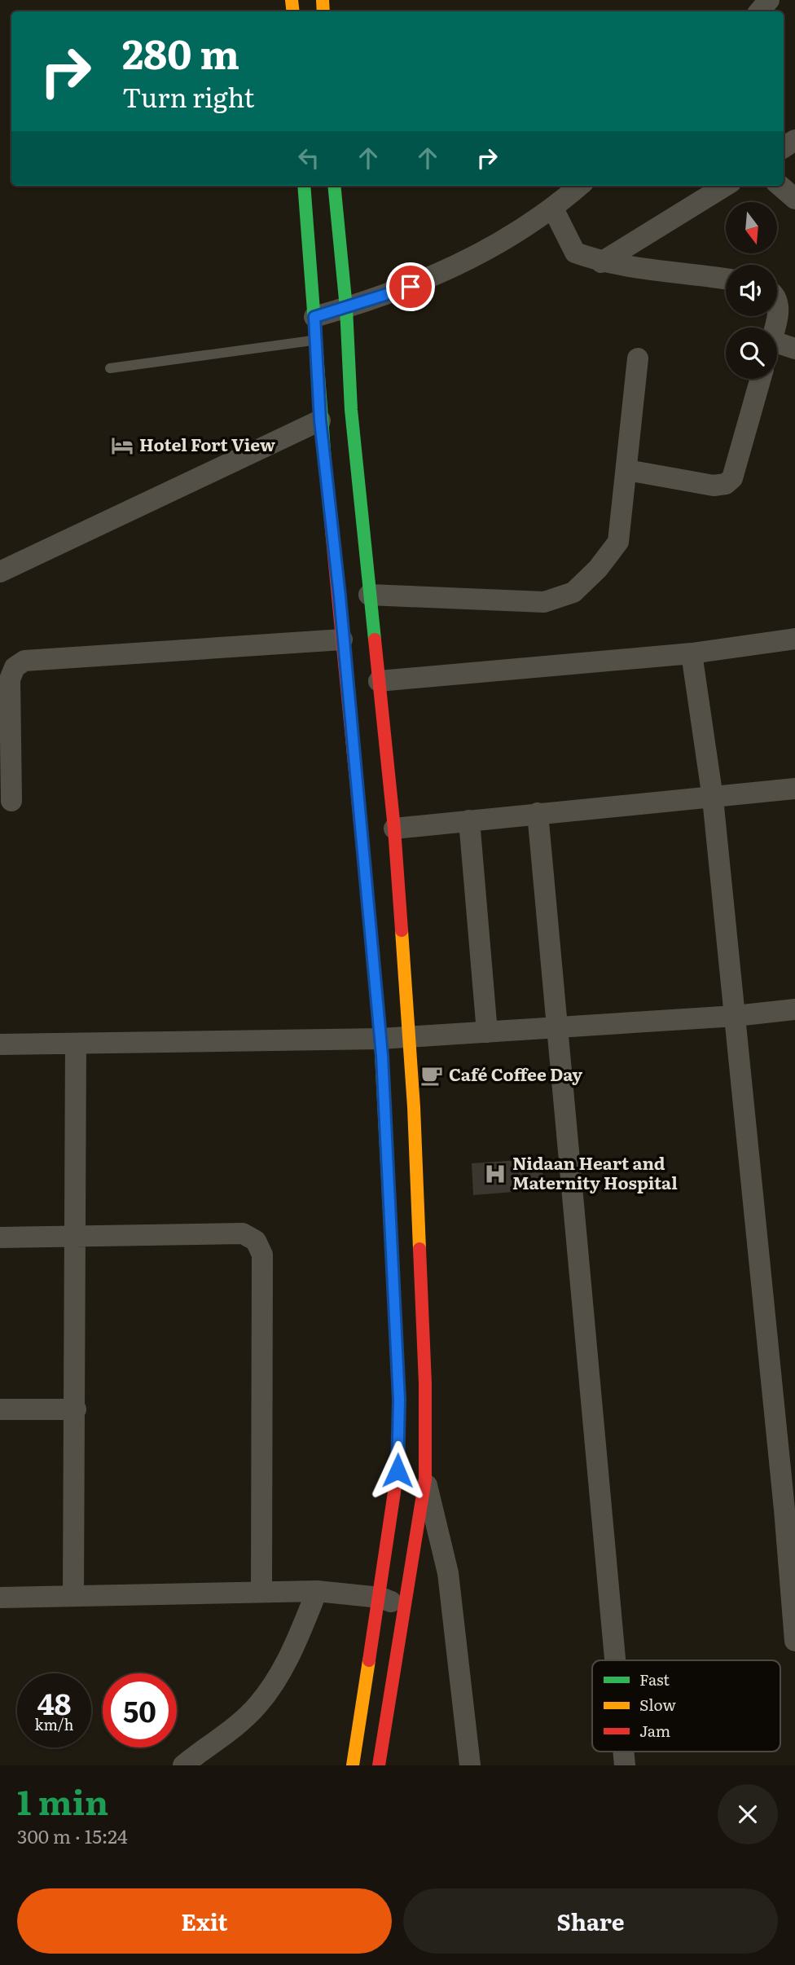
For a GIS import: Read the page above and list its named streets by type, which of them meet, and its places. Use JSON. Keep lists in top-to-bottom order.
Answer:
{
  "places": {
    "hotel": ["Hotel Fort View"],
    "cafe": ["Café Coffee Day"],
    "hospital": ["Nidaan Heart and Maternity Hospital"]
  },
  "legend": ["Fast", "Slow", "Jam"],
  "north": "bottom",
  "page": {
    "turn": ["280 m", "Turn right"],
    "speed": "48 km/h",
    "limit": "50",
    "heading": ["1 min", "300 m · 15:24"],
    "buttons": ["Exit", "Share"]
  }
}
